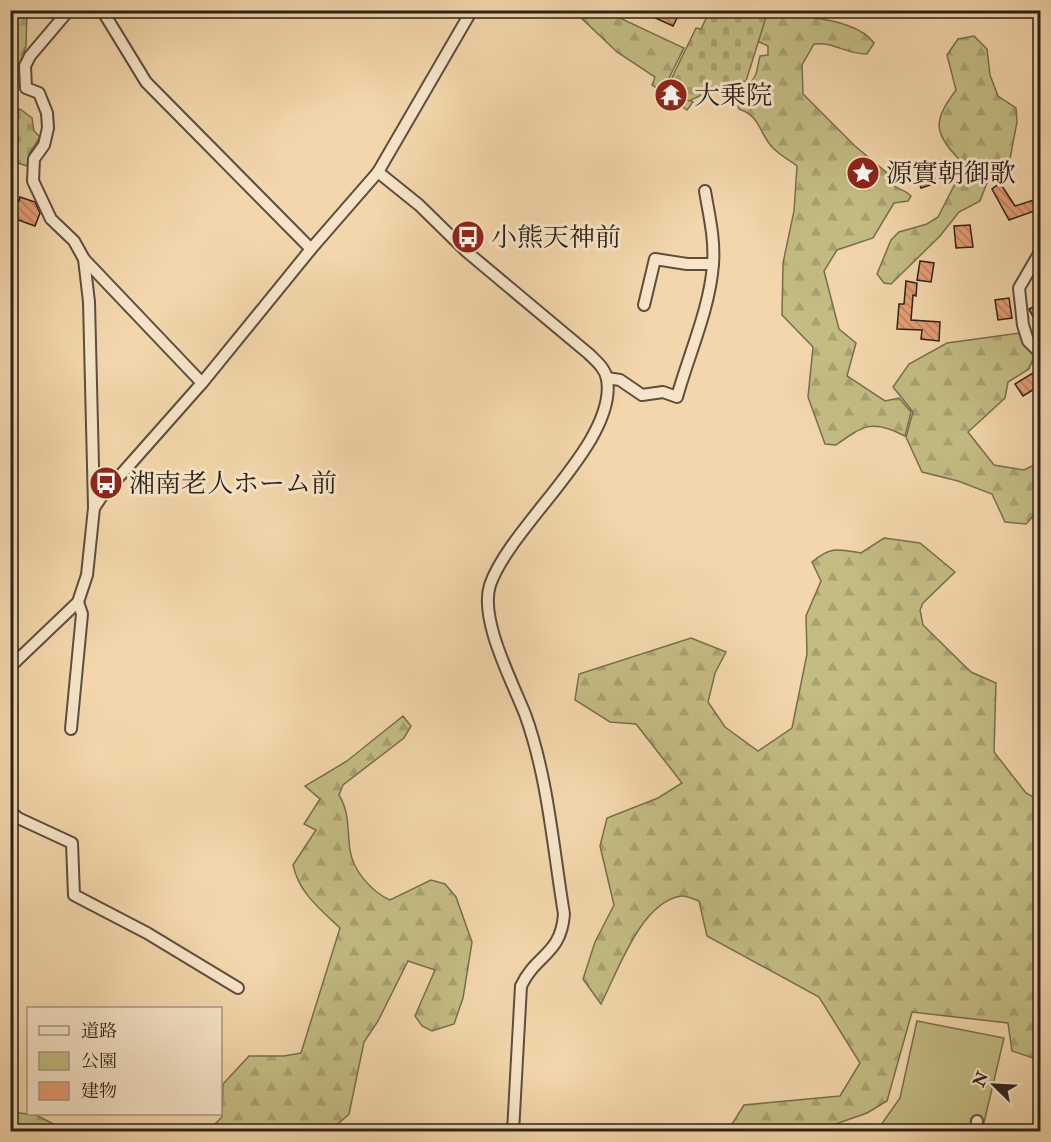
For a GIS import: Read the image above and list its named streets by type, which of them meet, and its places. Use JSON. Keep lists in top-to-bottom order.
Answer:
{
  "places": {
    "temple": ["大乗院"],
    "place": ["源實朝御歌"],
    "bus stop": ["小熊天神前", "湘南老人ホーム前"]
  },
  "legend": ["道路", "公園", "建物"],
  "north": "top left"
}
